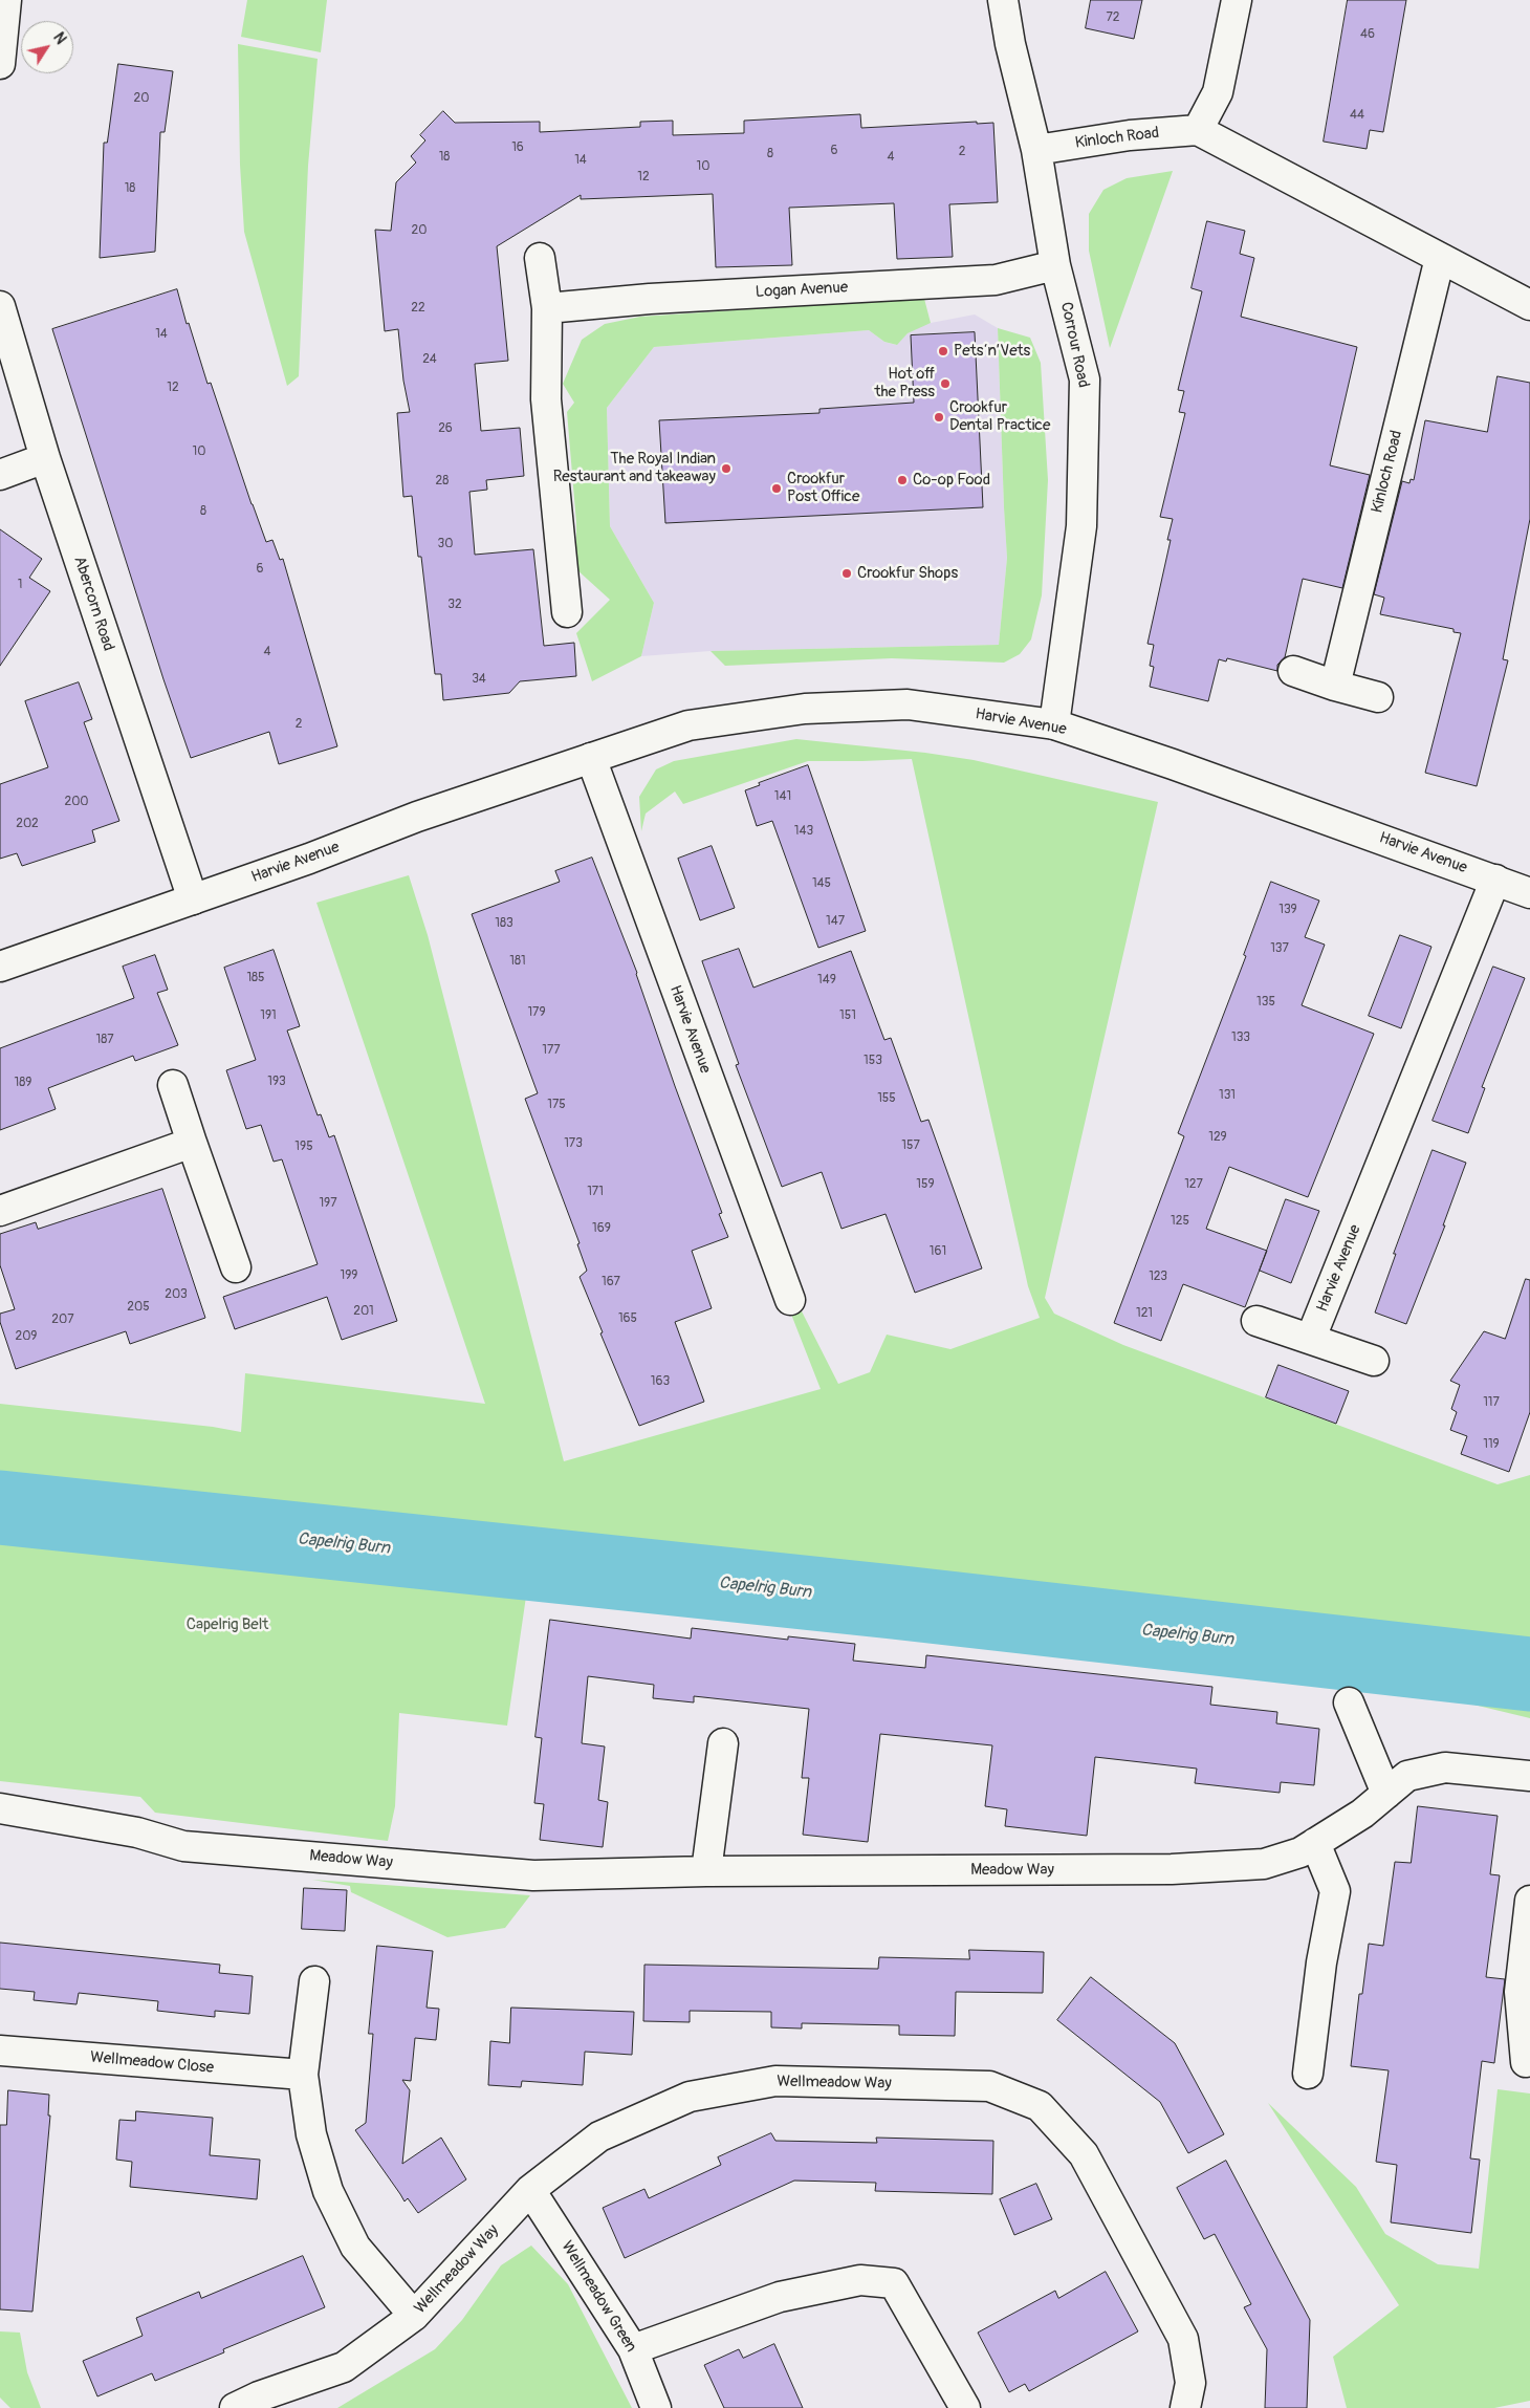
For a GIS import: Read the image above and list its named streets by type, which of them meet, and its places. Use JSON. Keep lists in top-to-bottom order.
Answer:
{
  "streets": {
    "street": [
      "Kinloch Road",
      "Logan Avenue",
      "Corrour Road",
      "Abercorn Road",
      "Harvie Avenue",
      "Meadow Way",
      "Wellmeadow Close",
      "Wellmeadow Way",
      "Wellmeadow Green"
    ]
  },
  "crossings": [
    ["Kinloch Road", "Corrour Road"],
    ["Logan Avenue", "Corrour Road"],
    ["Corrour Road", "Harvie Avenue"],
    ["Abercorn Road", "Harvie Avenue"],
    ["Wellmeadow Way", "Wellmeadow Green"]
  ],
  "water": ["Capelrig Burn"],
  "parks": ["Capelrig Belt"],
  "places": [
    "Pets‘n’Vets",
    "Hot off the Press",
    "Crookfur Dental Practice",
    "The Royal Indian Restaurant and takeaway",
    "Co-op Food",
    "Crookfur Post Office",
    "Crookfur Shops"
  ],
  "house_numbers": [
    "72",
    "46",
    "20",
    "44",
    "16",
    "6",
    "2",
    "8",
    "18",
    "4",
    "14",
    "10",
    "12",
    "18",
    "20",
    "22",
    "14",
    "24",
    "12",
    "26",
    "10",
    "28",
    "8",
    "30",
    "6",
    "1",
    "32",
    "4",
    "34",
    "2",
    "141",
    "200",
    "202",
    "143",
    "145",
    "139",
    "147",
    "183",
    "137",
    "181",
    "185",
    "149",
    "135",
    "179",
    "191",
    "151",
    "133",
    "187",
    "177",
    "153",
    "193",
    "189",
    "131",
    "155",
    "175",
    "129",
    "173",
    "157",
    "195",
    "159",
    "127",
    "171",
    "197",
    "125",
    "169",
    "161",
    "199",
    "123",
    "167",
    "203",
    "205",
    "201",
    "121",
    "165",
    "207",
    "209",
    "163",
    "117",
    "119"
  ],
  "north": "top right"
}
